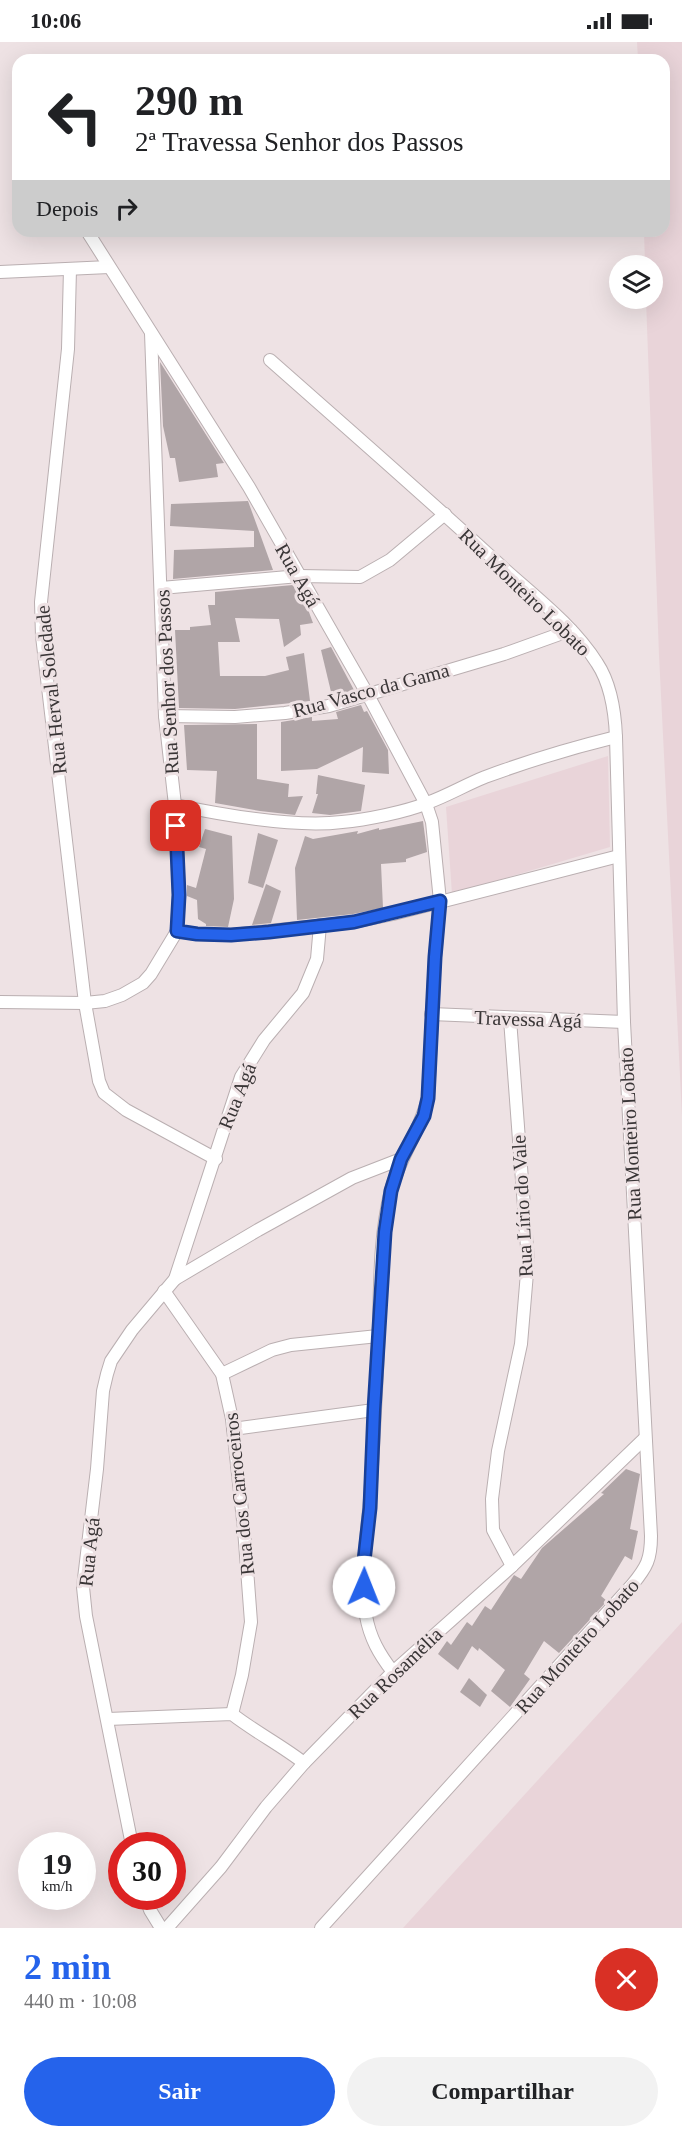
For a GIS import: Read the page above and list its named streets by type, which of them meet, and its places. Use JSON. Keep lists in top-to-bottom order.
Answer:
{
  "streets": {
    "street": [
      "Rua Agá",
      "Rua Monteiro Lobato",
      "Rua Senhor dos Passos",
      "Rua Herval Soledade",
      "Rua Vasco da Gama",
      "Travessa Agá",
      "Rua Lírio do Vale",
      "Rua dos Carroceiros",
      "Rua Rosamélia"
    ]
  },
  "crossings": [
    ["Rua Agá", "Rua Senhor dos Passos"],
    ["Rua Agá", "Rua Herval Soledade"],
    ["Rua Agá", "Rua Vasco da Gama"],
    ["Rua Agá", "Travessa Agá"],
    ["Rua Agá", "Rua dos Carroceiros"],
    ["Rua Agá", "Rua Rosamélia"],
    ["Rua Monteiro Lobato", "Rua Vasco da Gama"],
    ["Rua Monteiro Lobato", "Travessa Agá"],
    ["Rua Monteiro Lobato", "Rua Rosamélia"],
    ["Rua Senhor dos Passos", "Rua Herval Soledade"],
    ["Rua Senhor dos Passos", "Rua Vasco da Gama"],
    ["Travessa Agá", "Rua Lírio do Vale"],
    ["Rua Lírio do Vale", "Rua Rosamélia"]
  ],
  "page": {
    "status": "10:06",
    "turn": ["290 m", "2ª Travessa Senhor dos Passos"],
    "then": "Depois",
    "speed": "19 km/h",
    "limit": "30",
    "heading": ["2 min", "440 m · 10:08"],
    "buttons": ["Sair", "Compartilhar"]
  }
}
